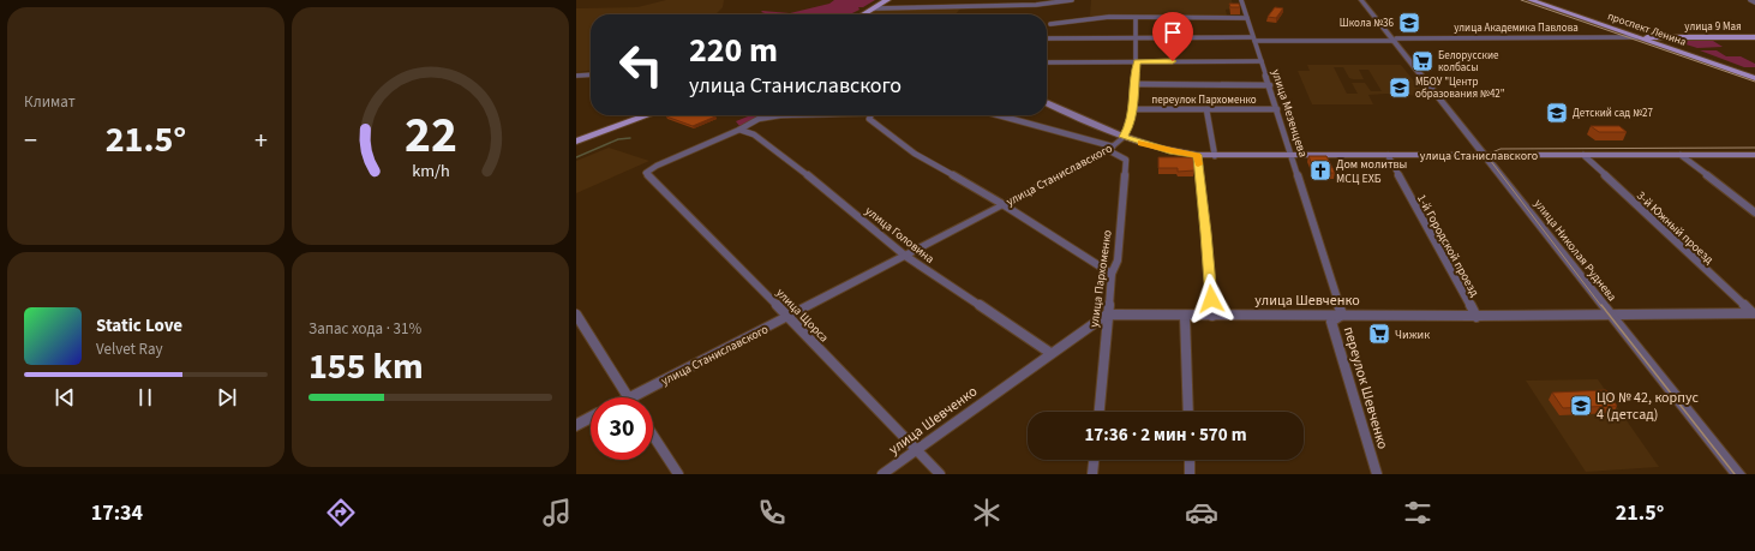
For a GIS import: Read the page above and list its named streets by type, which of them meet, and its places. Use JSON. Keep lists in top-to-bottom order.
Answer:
{
  "streets": {
    "main road": ["улица 9 Мая", "проспект Ленина", "улица Станиславского"],
    "street": [
      "улица Академика Павлова",
      "переулок Пархоменко",
      "улица Мезенцева",
      "3-й Южный проезд",
      "улица Головина",
      "1-й Городской проезд",
      "улица Николая Руднева",
      "улица Пархоменко",
      "улица Шевченко",
      "улица Щорса",
      "переулок Шевченко"
    ]
  },
  "crossings": [
    ["улица 9 Мая", "улица Академика Павлова"],
    ["улица 9 Мая", "проспект Ленина"],
    ["улица Академика Павлова", "проспект Ленина"],
    ["улица Академика Павлова", "улица Мезенцева"],
    ["улица Академика Павлова", "улица Николая Руднева"],
    ["переулок Пархоменко", "улица Мезенцева"],
    ["улица Мезенцева", "улица Станиславского"],
    ["улица Мезенцева", "улица Шевченко"],
    ["улица Мезенцева", "переулок Шевченко"],
    ["улица Станиславского", "3-й Южный проезд"],
    ["улица Станиславского", "улица Головина"],
    ["улица Станиславского", "1-й Городской проезд"],
    ["улица Станиславского", "улица Николая Руднева"],
    ["улица Станиславского", "улица Пархоменко"],
    ["улица Станиславского", "улица Щорса"],
    ["3-й Южный проезд", "улица Шевченко"],
    ["улица Головина", "улица Шевченко"],
    ["улица Головина", "улица Щорса"],
    ["1-й Городской проезд", "улица Шевченко"],
    ["улица Николая Руднева", "улица Шевченко"],
    ["улица Пархоменко", "улица Шевченко"],
    ["улица Шевченко", "улица Щорса"],
    ["улица Шевченко", "переулок Шевченко"]
  ],
  "places": {
    "school or university": [
      "Школа №36",
      "МБОУ \"Центр образования №42\"",
      "Детский сад №27",
      "ЦО № 42, корпус 4 (детсад)"
    ],
    "supermarket": ["Белорусские колбасы", "Чижик"],
    "church": ["Дом молитвы МСЦ ЕХБ"]
  },
  "page": {
    "tile": [
      "Климат",
      ["Запас хода · 31%", "155 km"]
    ],
    "turn": ["220 m", "улица Станиславского"],
    "heat": ["−", "21.5°", "+"],
    "song": ["Static Love", "Velvet Ray"],
    "limit": "30",
    "trip": "17:36 · 2 мин · 570 m",
    "tabs": ["17:34", "21.5°"],
    "gauge": ["22", "km/h"]
  }
}
